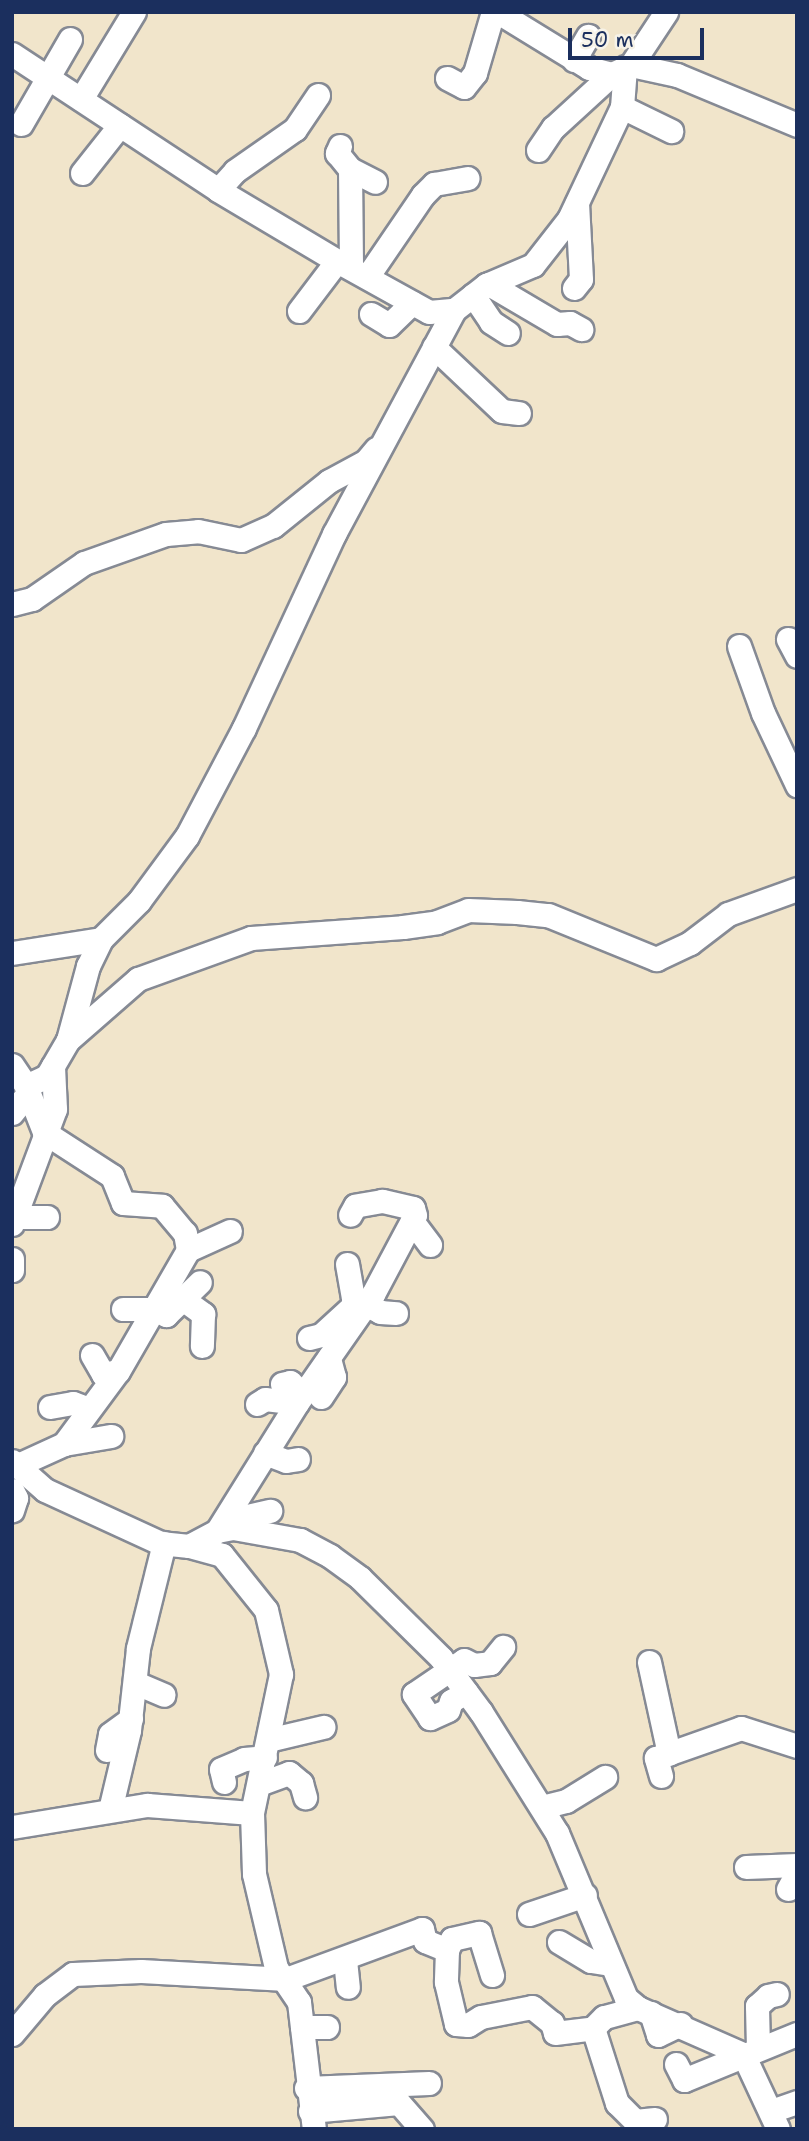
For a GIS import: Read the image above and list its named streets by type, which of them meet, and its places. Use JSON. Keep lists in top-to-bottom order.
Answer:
{
  "scale_bar": "50 m"
}
